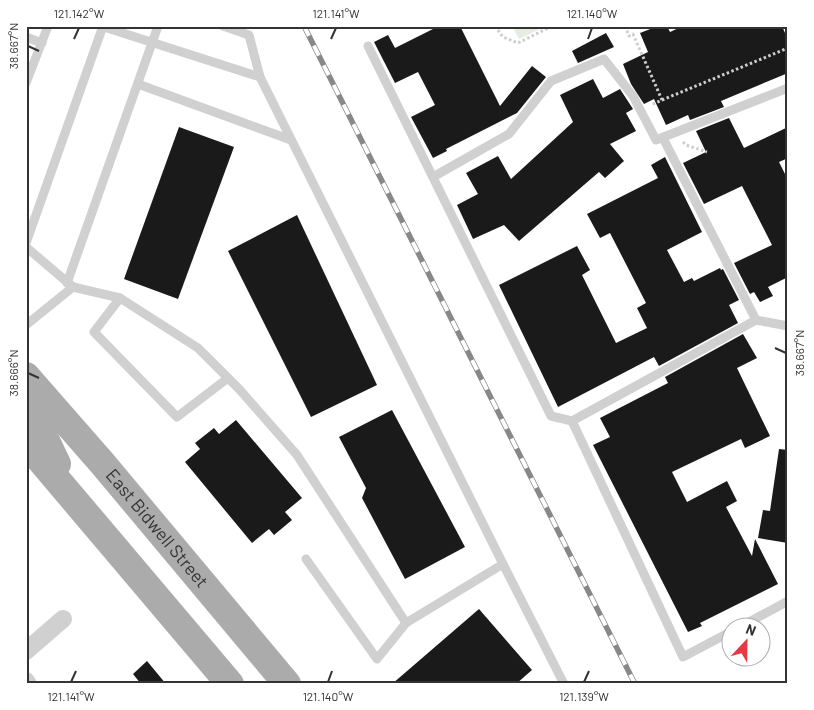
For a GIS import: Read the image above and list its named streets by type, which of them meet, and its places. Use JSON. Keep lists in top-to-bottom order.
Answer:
{
  "streets": {
    "main road": ["East Bidwell Street"]
  },
  "north": "top",
  "coordinates": [
    "121.142°W",
    "121.141°W",
    "121.140°W",
    "38.667°N",
    "38.666°N",
    "121.139°W"
  ]
}
